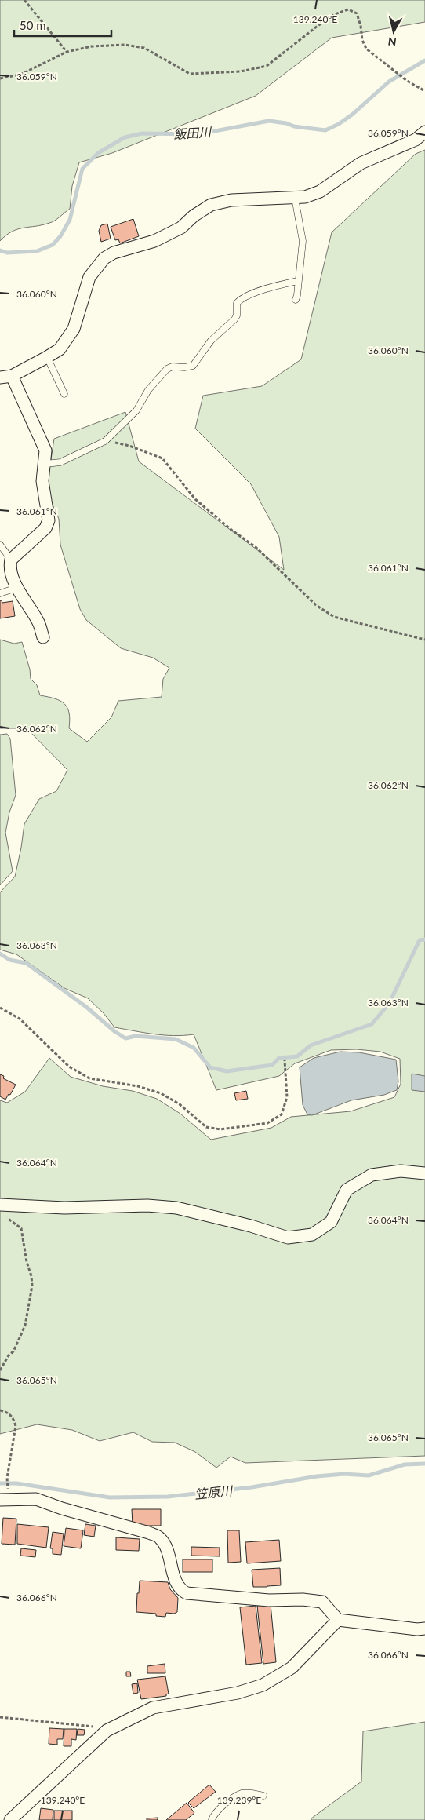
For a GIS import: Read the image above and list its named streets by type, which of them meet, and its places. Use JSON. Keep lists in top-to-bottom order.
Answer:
{
  "water": ["飯田川", "笠原川"],
  "scale_bar": "50 m",
  "north": "bottom",
  "coordinates": [
    "139.240°E",
    "36.059°N",
    "36.060°N",
    "36.061°N",
    "36.062°N",
    "36.063°N",
    "36.064°N",
    "36.065°N",
    "36.066°N",
    "139.239°E"
  ]
}
